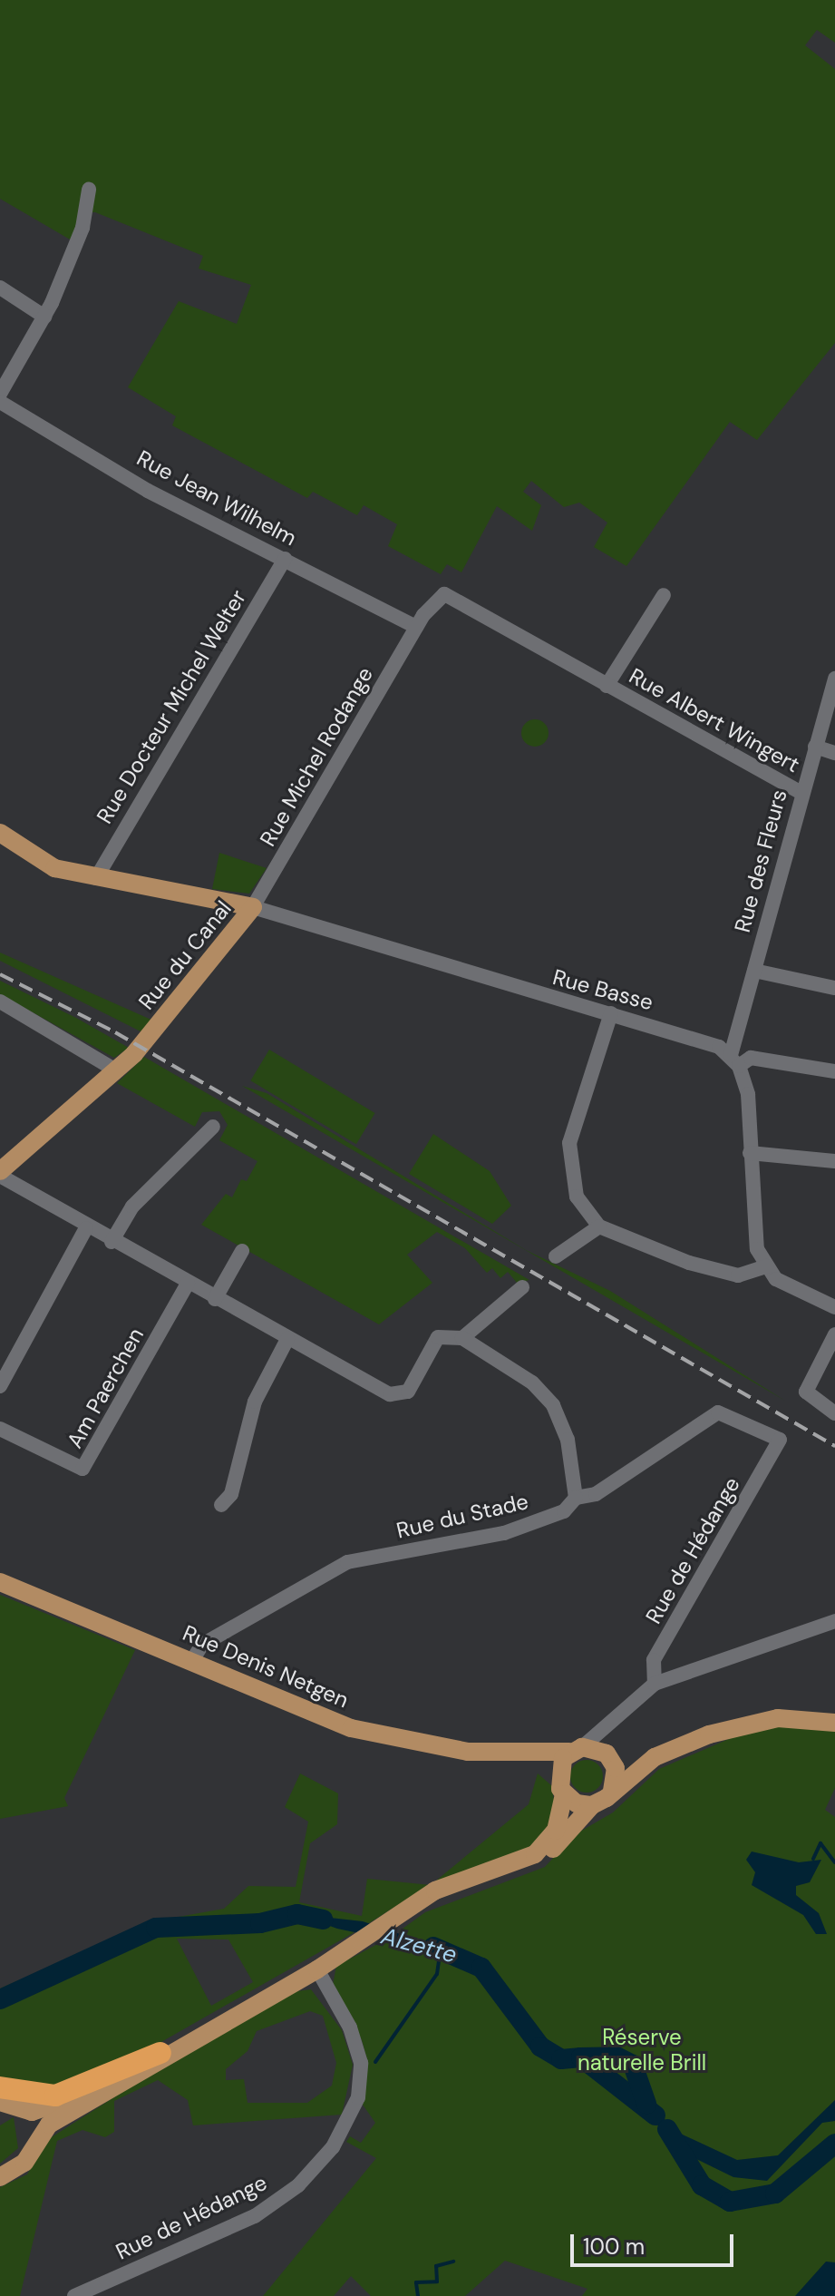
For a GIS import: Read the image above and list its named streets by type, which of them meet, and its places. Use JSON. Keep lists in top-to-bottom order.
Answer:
{
  "streets": {
    "main road": ["Rue du Canal", "Rue Denis Netgen"],
    "street": [
      "Rue Jean Wilhelm",
      "Rue Docteur Michel Welter",
      "Rue Albert Wingert",
      "Rue Michel Rodange",
      "Rue des Fleurs",
      "Rue Basse",
      "Am Paerchen",
      "Rue du Stade",
      "Rue de Hédange"
    ]
  },
  "crossings": [
    ["Rue Jean Wilhelm", "Rue Docteur Michel Welter"],
    ["Rue Jean Wilhelm", "Rue Albert Wingert"],
    ["Rue Jean Wilhelm", "Rue Michel Rodange"],
    ["Rue Albert Wingert", "Rue Michel Rodange"],
    ["Rue Albert Wingert", "Rue des Fleurs"],
    ["Rue Michel Rodange", "Rue du Canal"],
    ["Rue Michel Rodange", "Rue Basse"],
    ["Rue des Fleurs", "Rue Basse"],
    ["Rue du Canal", "Rue Basse"],
    ["Rue du Stade", "Rue de Hédange"],
    ["Rue du Stade", "Rue Denis Netgen"]
  ],
  "water": ["Alzette"],
  "parks": ["Réserve naturelle Brill"],
  "scale_bar": "100 m"
}
